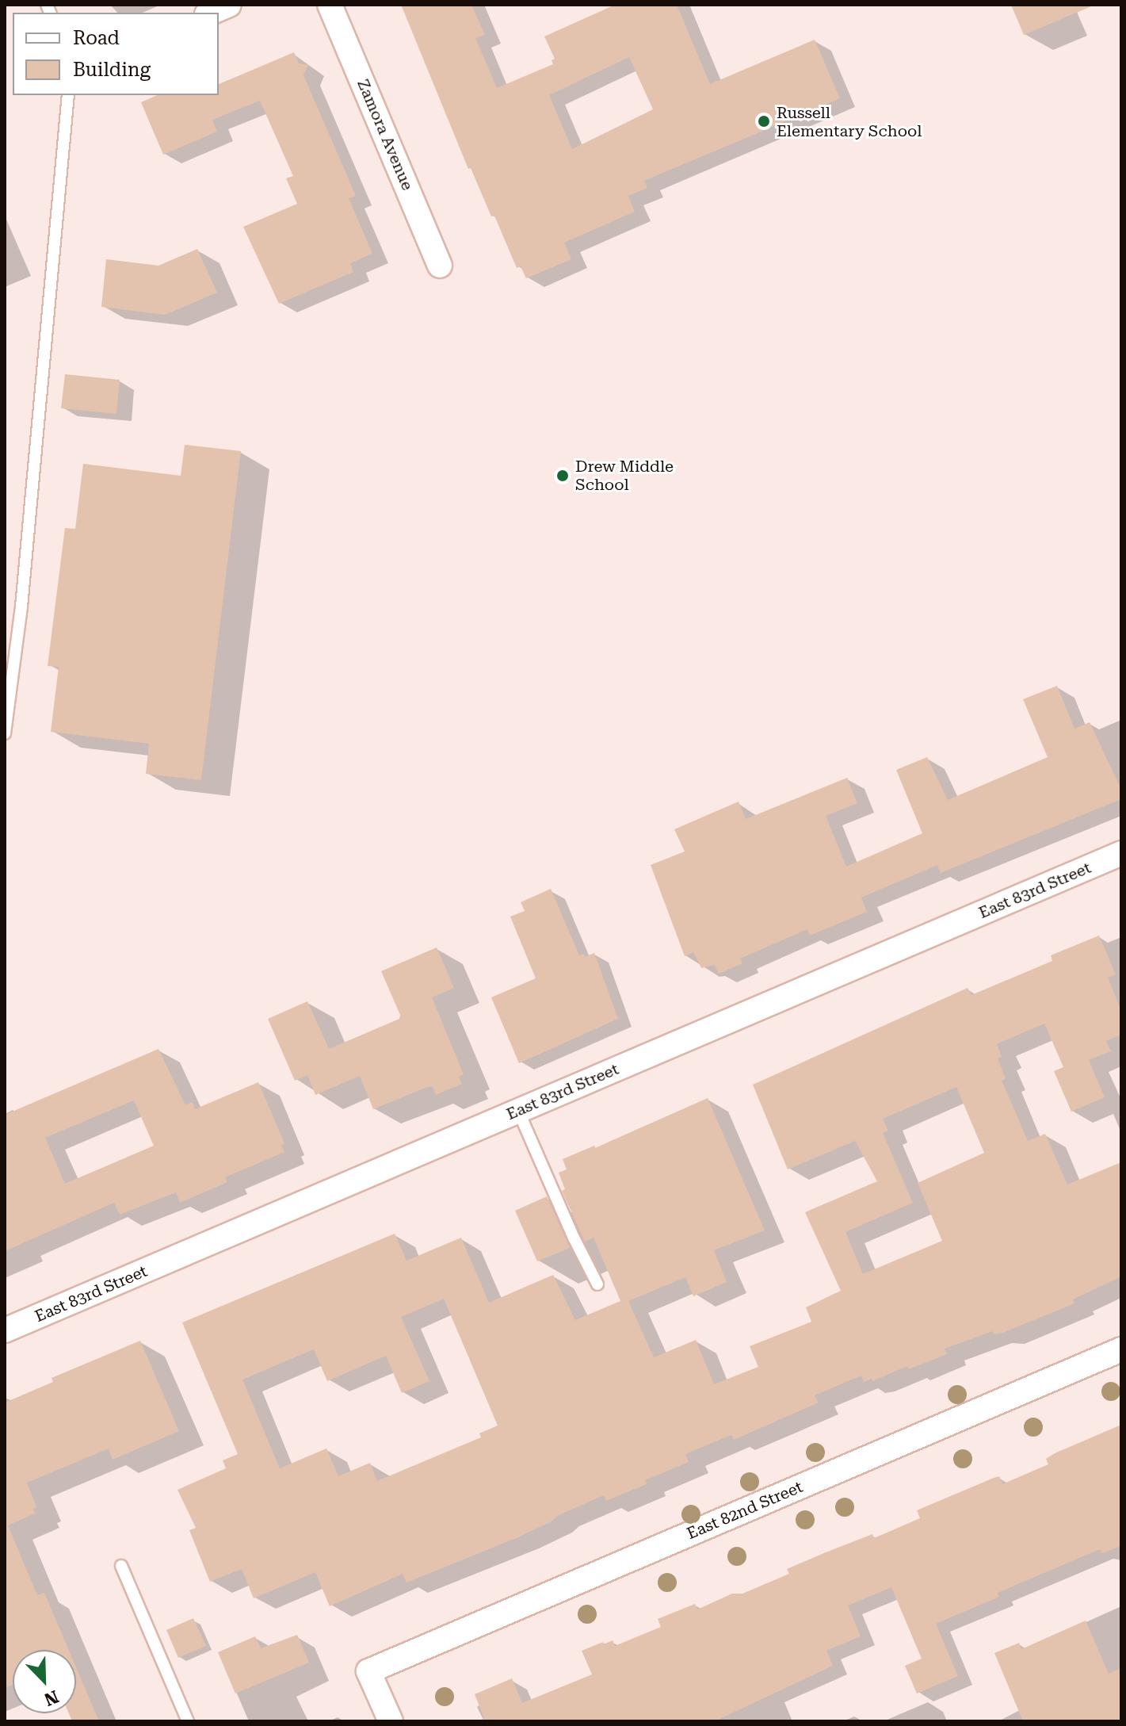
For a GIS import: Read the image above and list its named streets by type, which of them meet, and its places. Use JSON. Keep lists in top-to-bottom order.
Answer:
{
  "streets": {
    "street": ["Zamora Avenue", "East 83rd Street", "East 82nd Street"]
  },
  "places": ["Russell Elementary School", "Drew Middle School"],
  "legend": ["Road", "Building"],
  "north": "bottom right"
}
